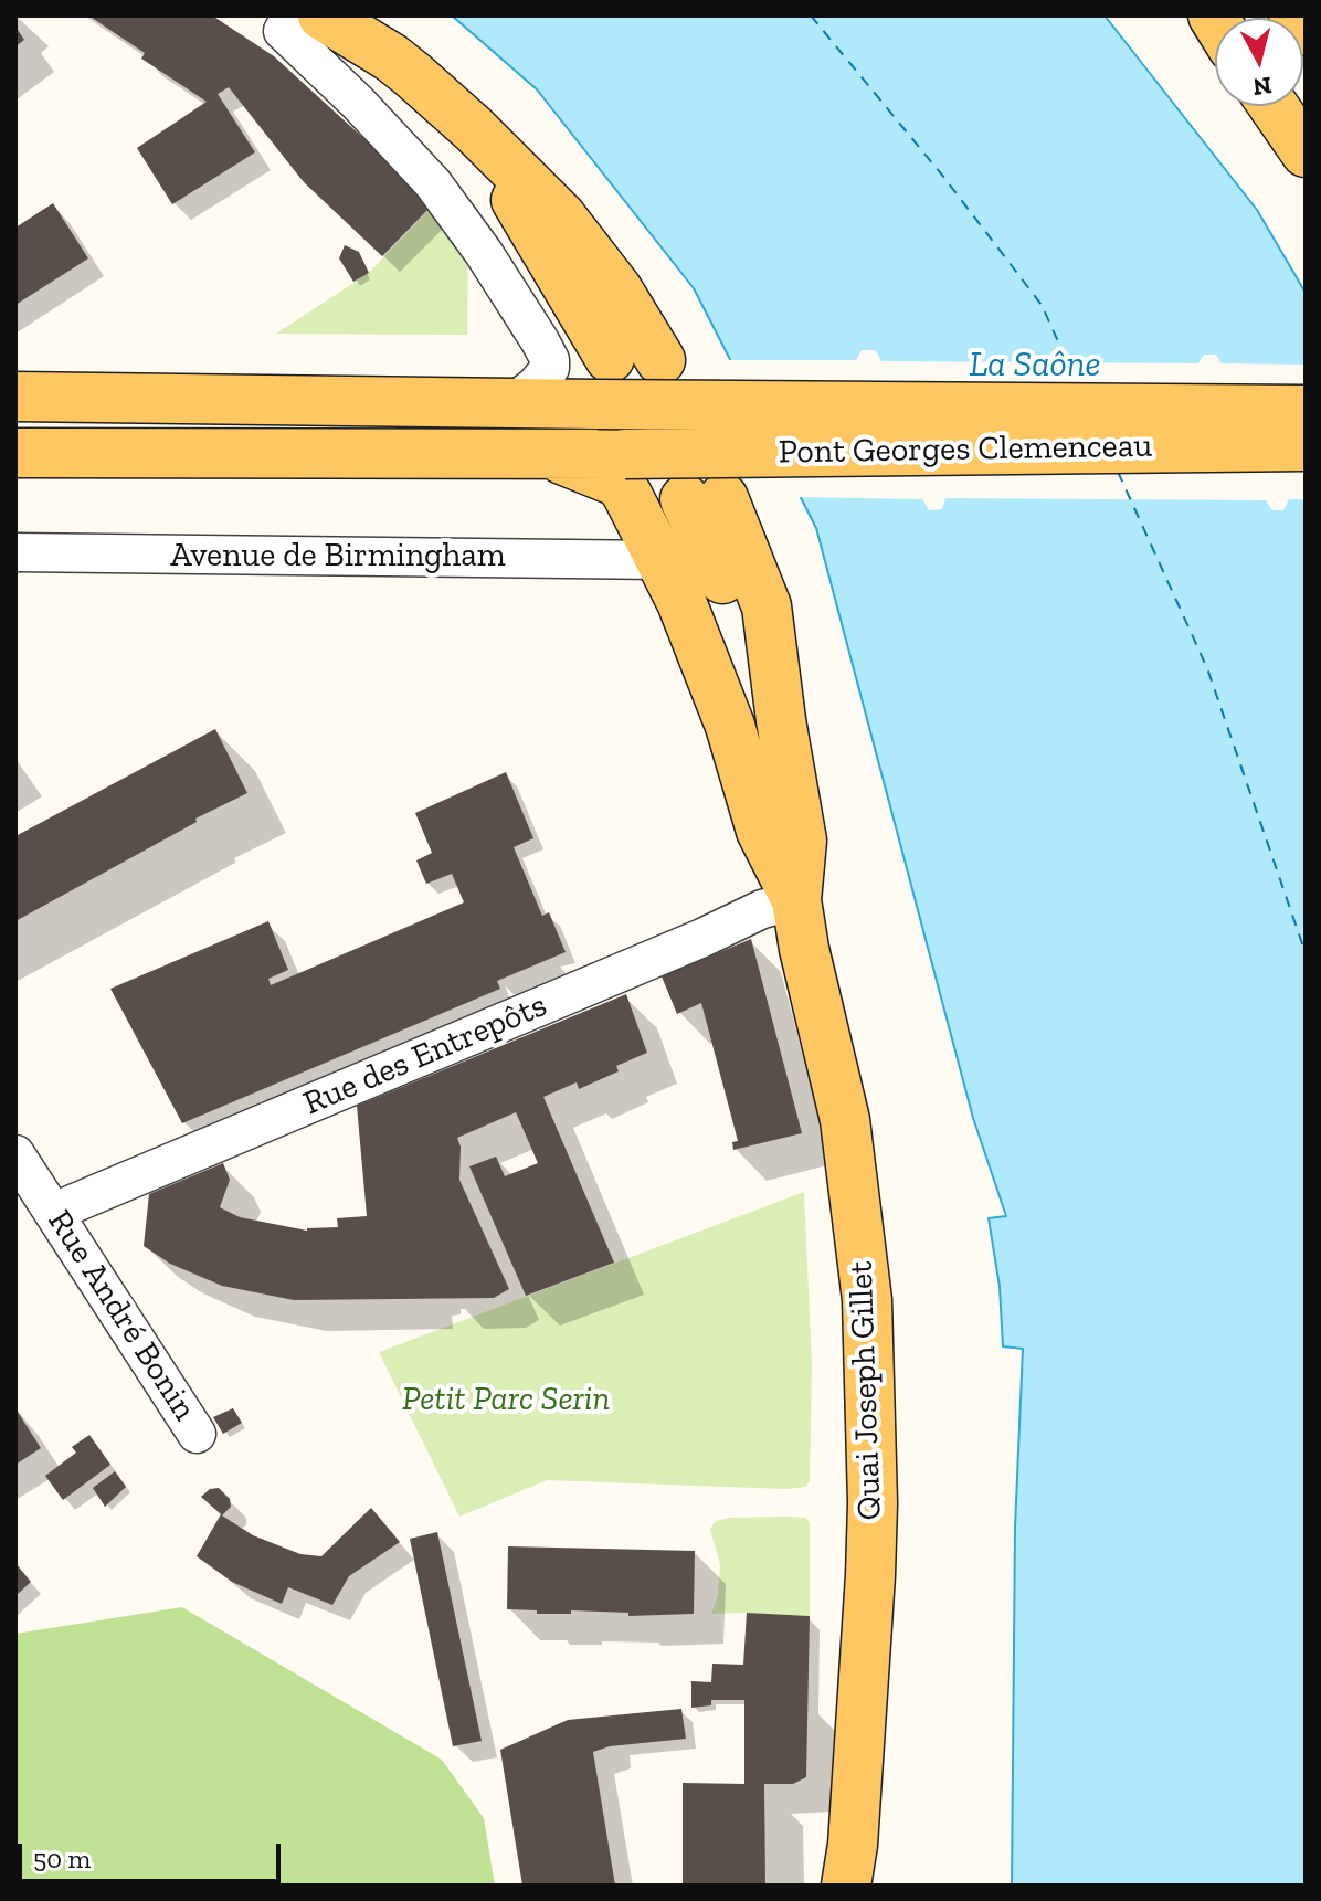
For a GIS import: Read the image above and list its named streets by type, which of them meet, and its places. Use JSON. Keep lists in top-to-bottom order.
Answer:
{
  "streets": {
    "main road": ["Pont Georges Clemenceau", "Quai Joseph Gillet"],
    "street": ["Avenue de Birmingham", "Rue des Entrepôts", "Rue André Bonin"]
  },
  "crossings": [
    ["Pont Georges Clemenceau", "Quai Joseph Gillet"],
    ["Avenue de Birmingham", "Quai Joseph Gillet"],
    ["Rue des Entrepôts", "Rue André Bonin"],
    ["Rue des Entrepôts", "Quai Joseph Gillet"]
  ],
  "water": ["La Saône"],
  "parks": ["Petit Parc Serin"],
  "scale_bar": "50 m",
  "north": "bottom"
}
